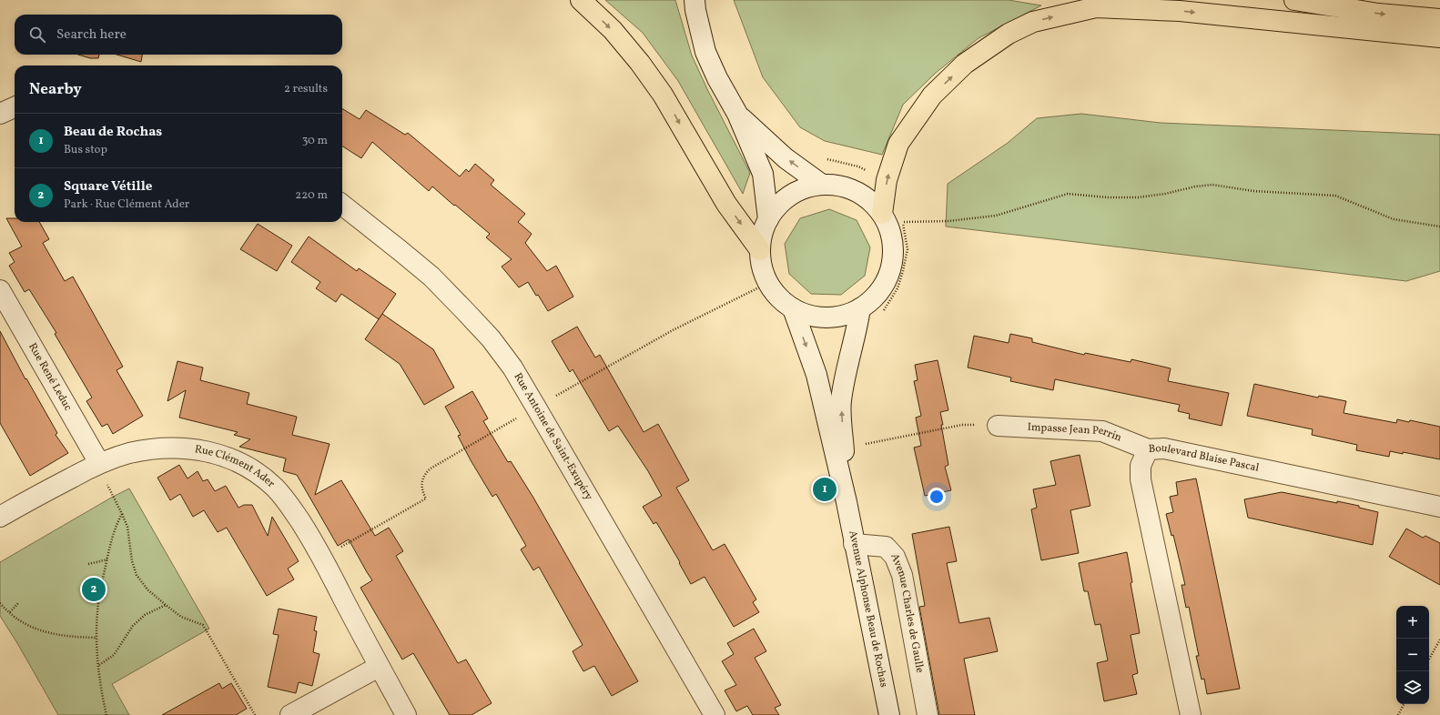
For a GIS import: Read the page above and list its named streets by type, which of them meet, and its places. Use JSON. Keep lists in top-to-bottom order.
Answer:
{
  "streets": {
    "street": [
      "Rue René Leduc",
      "Impasse Jean Perrin",
      "Rue Antoine de Saint-Exupéry",
      "Boulevard Blaise Pascal",
      "Rue Clément Ader",
      "Avenue Alphonse Beau de Rochas",
      "Avenue Charles de Gaulle"
    ]
  },
  "crossings": [
    ["Rue René Leduc", "Rue Clément Ader"],
    ["Impasse Jean Perrin", "Boulevard Blaise Pascal"],
    ["Avenue Alphonse Beau de Rochas", "Avenue Charles de Gaulle"]
  ],
  "page": {
    "search": "Search here",
    "heading": ["Nearby", "2 results"],
    "list": [
      {
        "mark": "1",
        "name": "Beau de Rochas",
        "note": "Bus stop",
        "value": "30 m"
      },
      {
        "mark": "2",
        "name": "Square Vétille",
        "note": "Park · Rue Clément Ader",
        "value": "220 m"
      }
    ],
    "pins": ["1", "2"],
    "map_buttons": ["+", "−"]
  }
}
